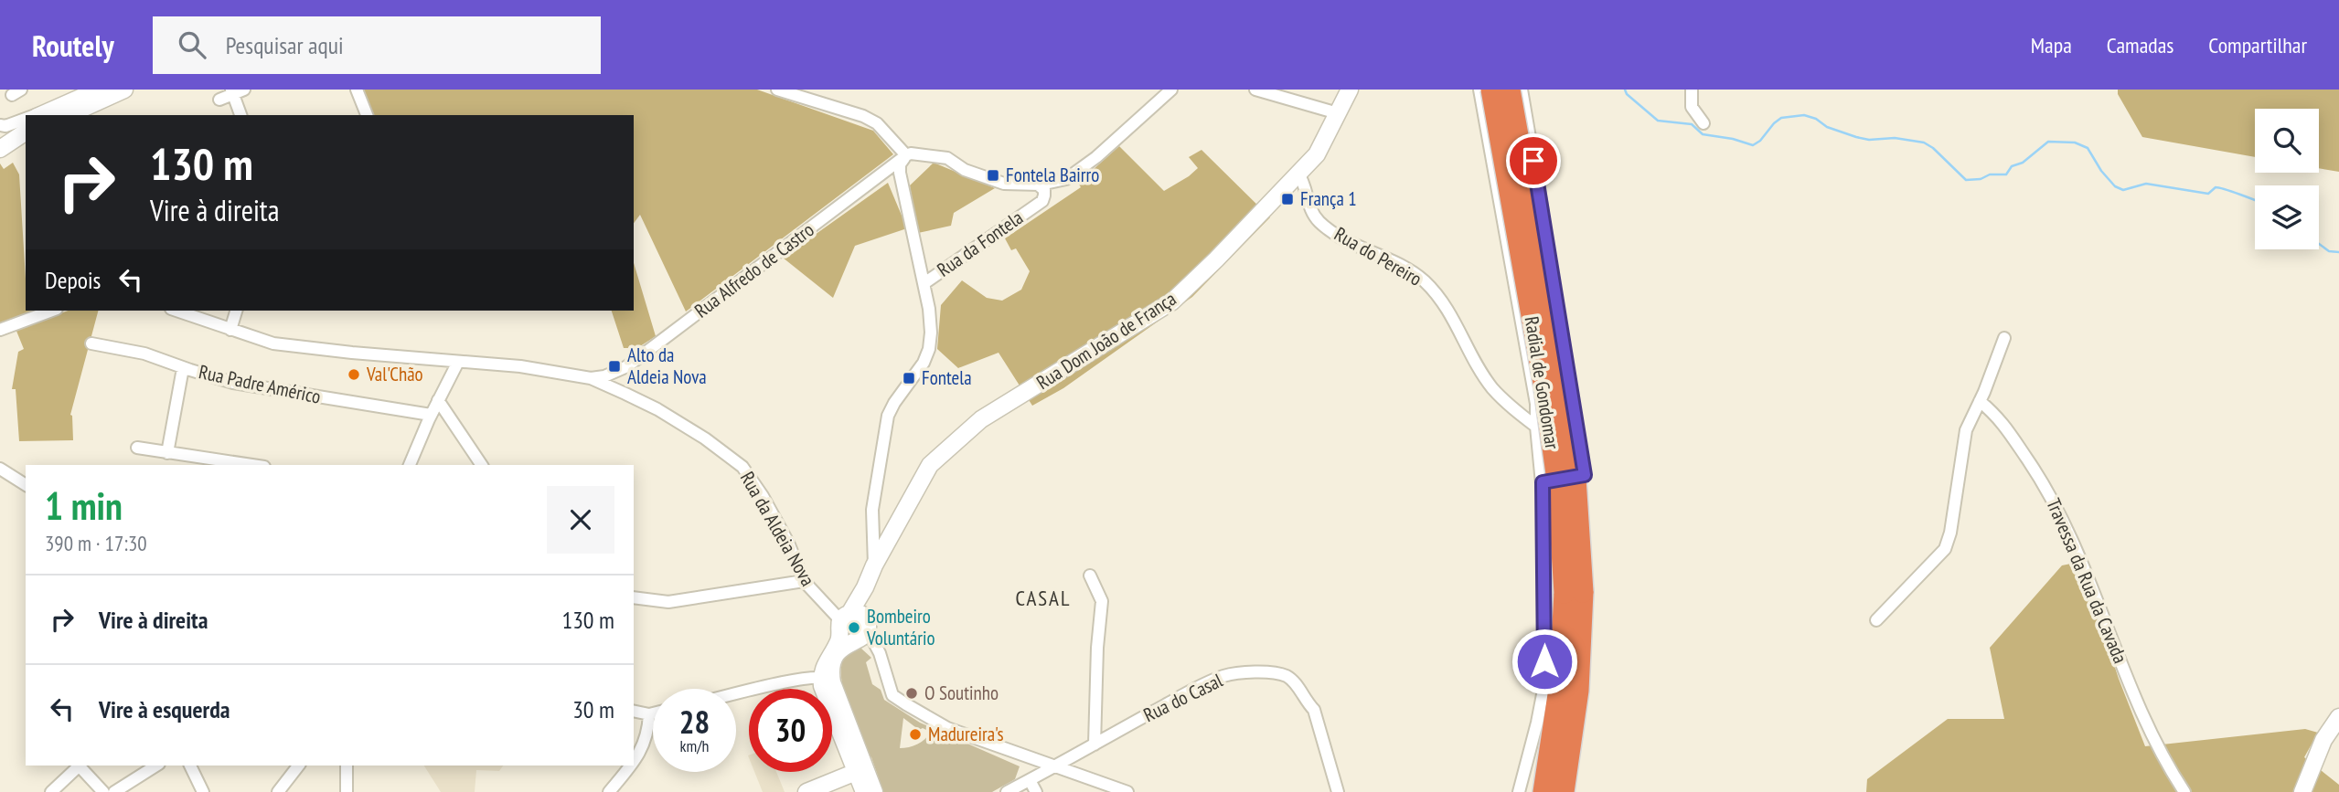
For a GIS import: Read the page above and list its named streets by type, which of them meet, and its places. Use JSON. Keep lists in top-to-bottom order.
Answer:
{
  "streets": {
    "highway": ["Radial de Gondomar"],
    "main road": ["Rua Dom João de França"],
    "street": [
      "Rua da Fontela",
      "Rua do Pereiro",
      "Rua Alfredo de Castro",
      "Rua Padre Américo",
      "Rua da Aldeia Nova",
      "Travessa da Rua da Cavada",
      "Rua do Casal"
    ]
  },
  "crossings": [
    ["Rua da Fontela", "Rua Alfredo de Castro"],
    ["Rua da Fontela", "Rua Dom João de França"],
    ["Rua do Pereiro", "Rua Dom João de França"],
    ["Rua Alfredo de Castro", "Rua da Aldeia Nova"],
    ["Rua Dom João de França", "Rua da Aldeia Nova"]
  ],
  "districts": ["CASAL"],
  "places": {
    "transit": [
      "Fontela Bairro",
      "França 1",
      "Alto da Aldeia Nova",
      "Fontela"
    ],
    "other": [
      "Val'Chão",
      "Bombeiro Voluntário",
      "O Soutinho",
      "Madureira's"
    ]
  },
  "page": {
    "header": "Routely",
    "search": "Pesquisar aqui",
    "nav": ["Mapa", "Camadas", "Compartilhar"],
    "turn": ["130 m", "Vire à direita"],
    "then": "Depois",
    "heading": ["1 min", "390 m · 17:30"],
    "list": [
      {
        "name": "Vire à direita",
        "value": "130 m"
      },
      {
        "name": "Vire à esquerda",
        "value": "30 m"
      }
    ],
    "speed": "28 km/h",
    "limit": "30"
  }
}
